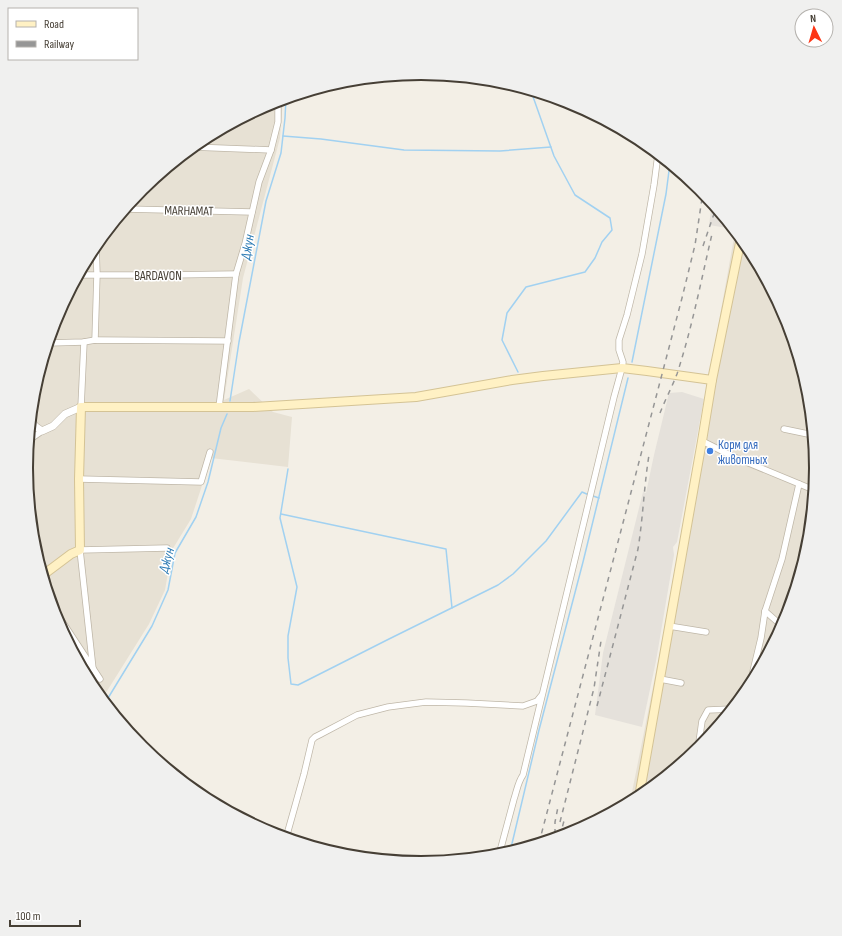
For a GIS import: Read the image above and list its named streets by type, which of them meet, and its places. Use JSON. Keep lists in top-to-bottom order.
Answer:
{
  "streets": {
    "street": ["MARHAMAT", "BARDAVON"]
  },
  "water": ["Джун"],
  "places": ["Корм для животных"],
  "legend": ["Road", "Railway"],
  "scale_bar": "100 m",
  "north": "top"
}
